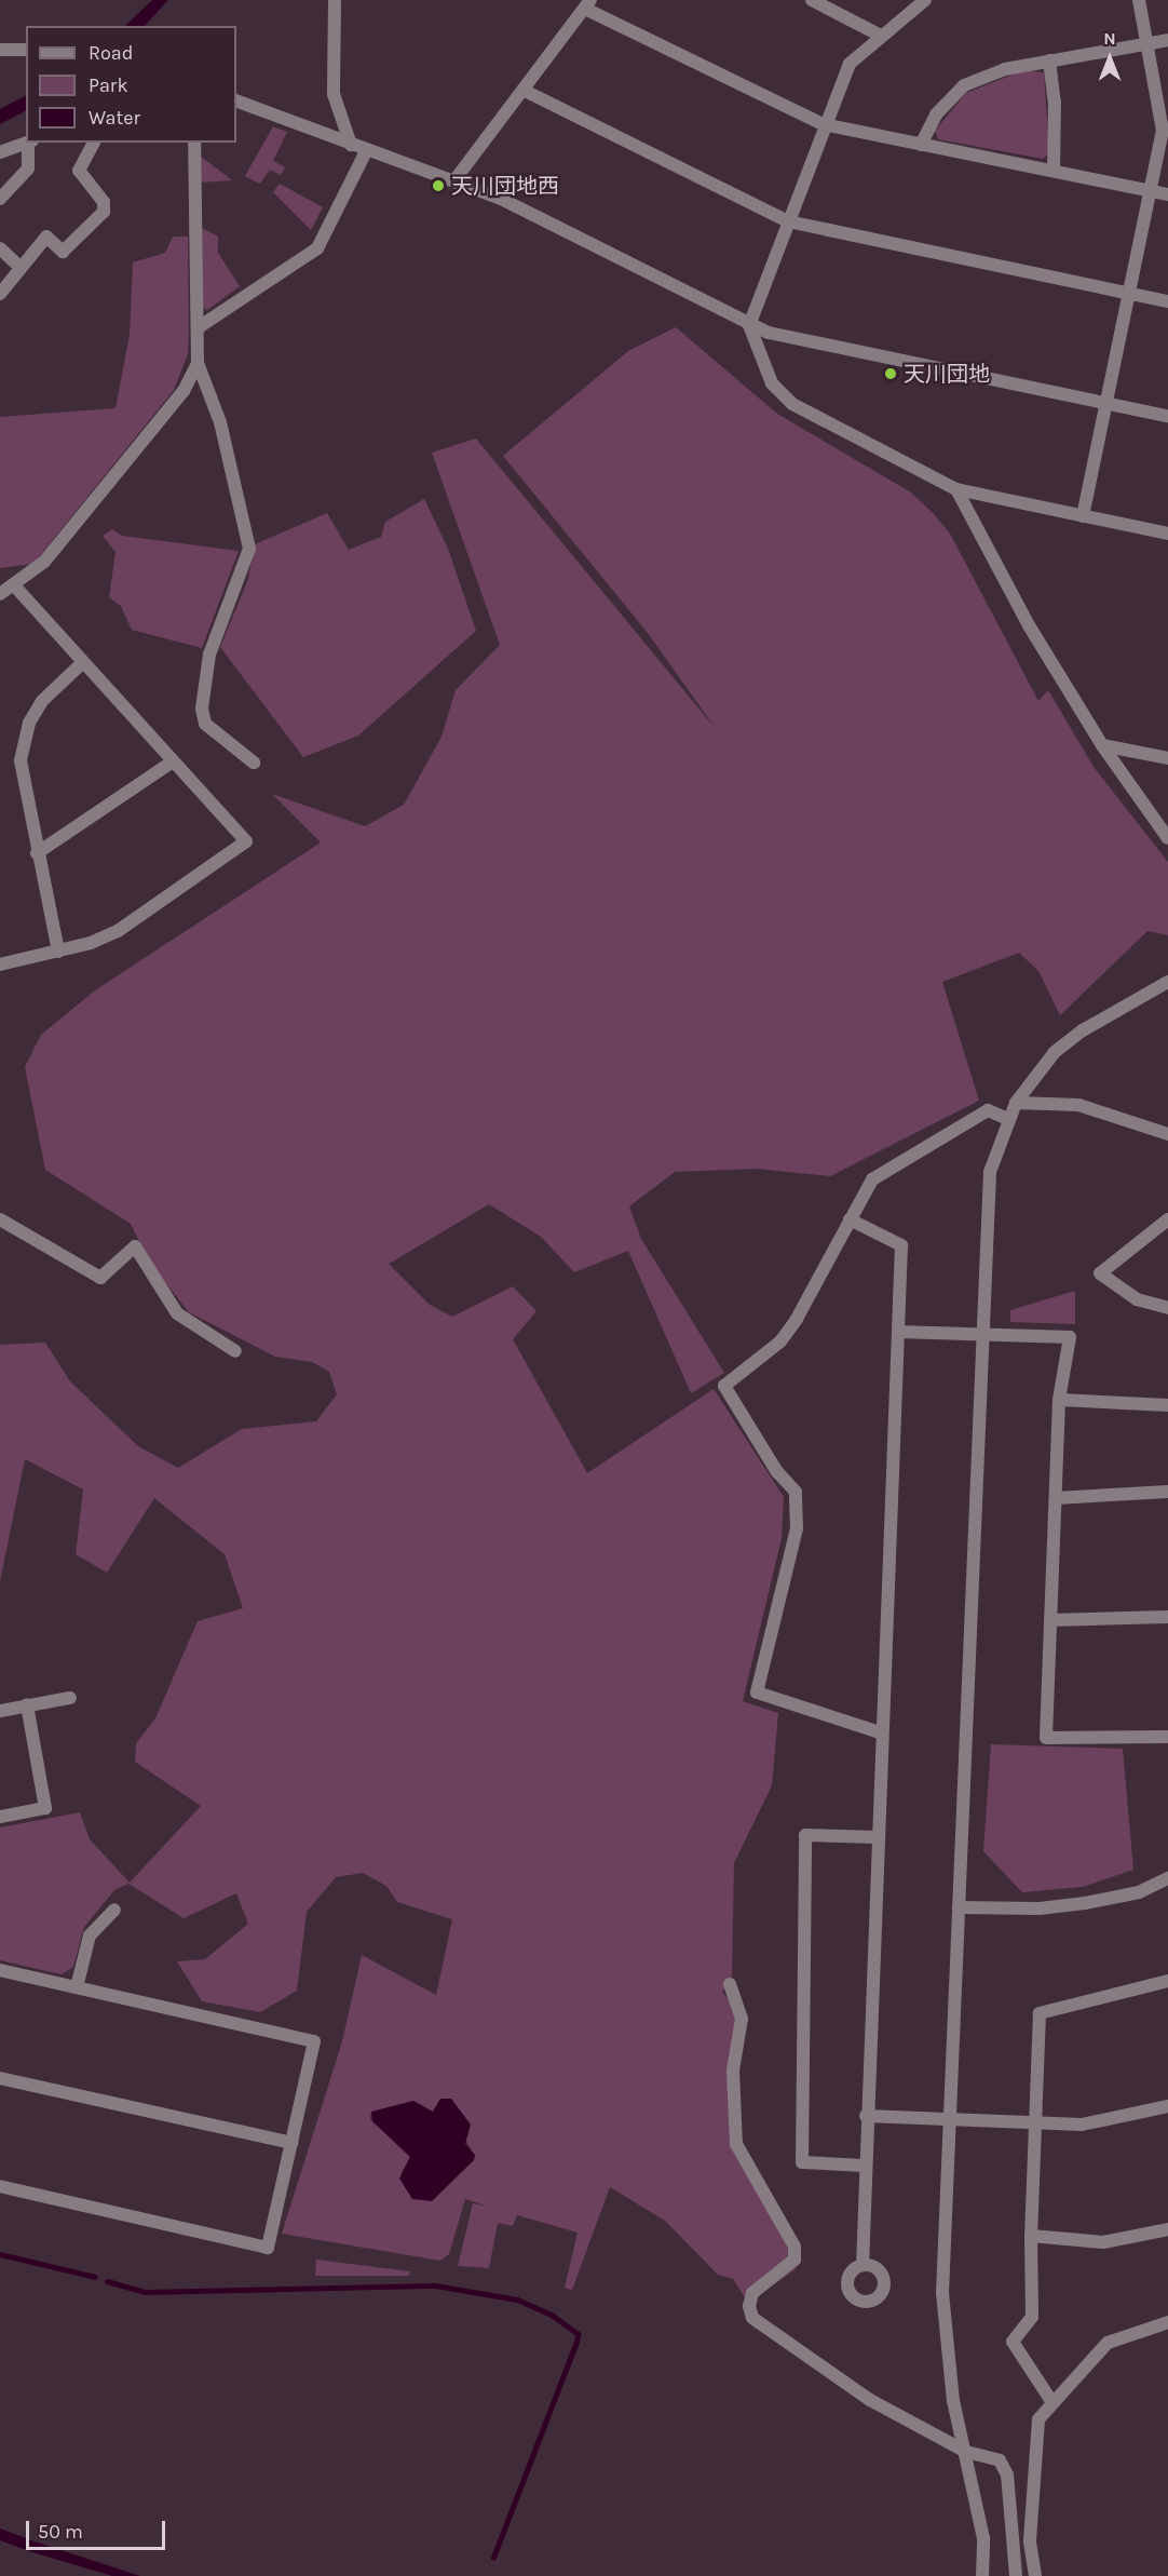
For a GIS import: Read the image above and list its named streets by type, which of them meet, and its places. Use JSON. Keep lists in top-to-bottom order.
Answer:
{
  "places": ["天川団地西", "天川団地"],
  "legend": ["Road", "Park", "Water"],
  "scale_bar": "50 m",
  "north": "top"
}
